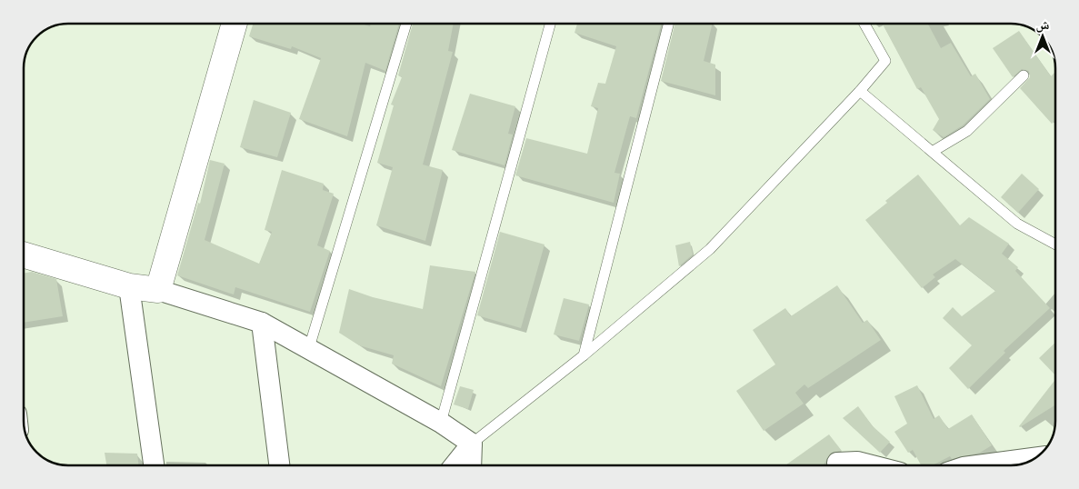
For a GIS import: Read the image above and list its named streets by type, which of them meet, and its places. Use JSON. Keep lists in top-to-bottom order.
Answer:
{
  "north": "top"
}
